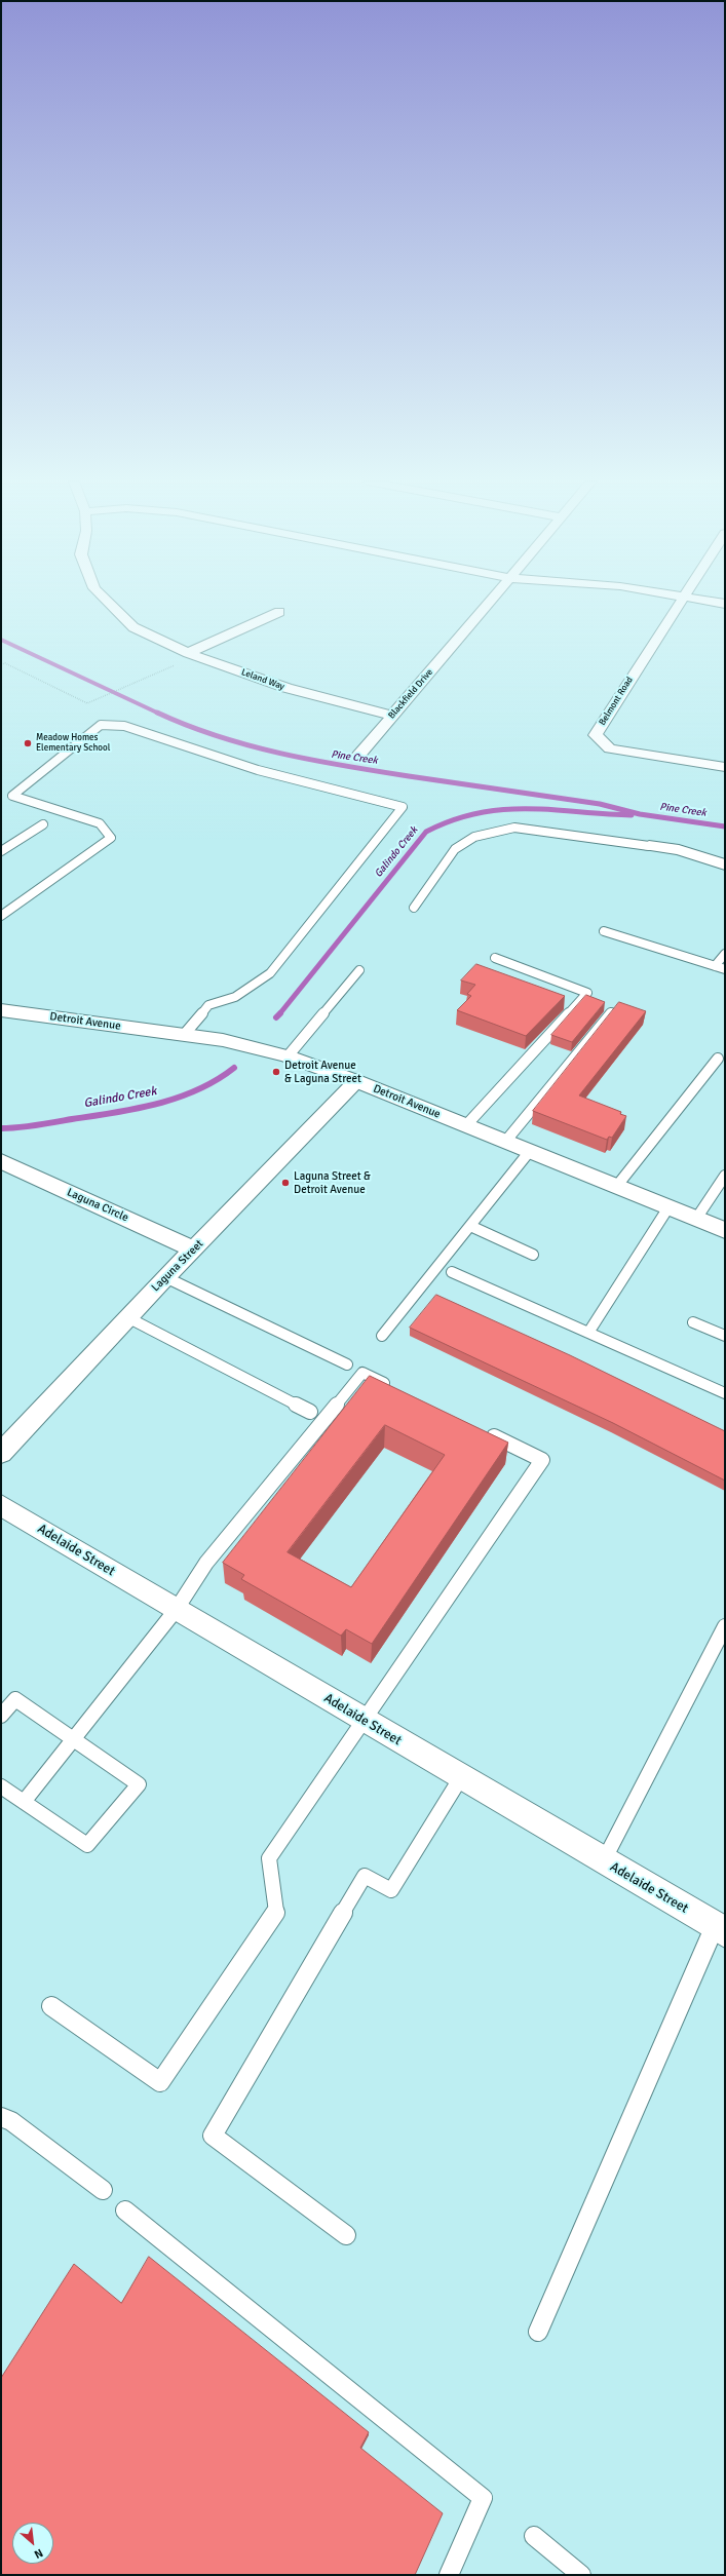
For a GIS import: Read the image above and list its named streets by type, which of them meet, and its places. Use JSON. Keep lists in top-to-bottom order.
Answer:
{
  "streets": {
    "street": [
      "Leland Way",
      "Blackfield Drive",
      "Belmont Road",
      "Detroit Avenue",
      "Laguna Circle",
      "Laguna Street",
      "Adelaide Street"
    ]
  },
  "crossings": [
    ["Leland Way", "Blackfield Drive"],
    ["Detroit Avenue", "Laguna Street"],
    ["Laguna Circle", "Laguna Street"]
  ],
  "water": ["Pine Creek", "Galindo Creek"],
  "places": ["Meadow Homes Elementary School", "Detroit Avenue & Laguna Street", "Laguna Street & Detroit Avenue"],
  "north": "bottom right"
}
